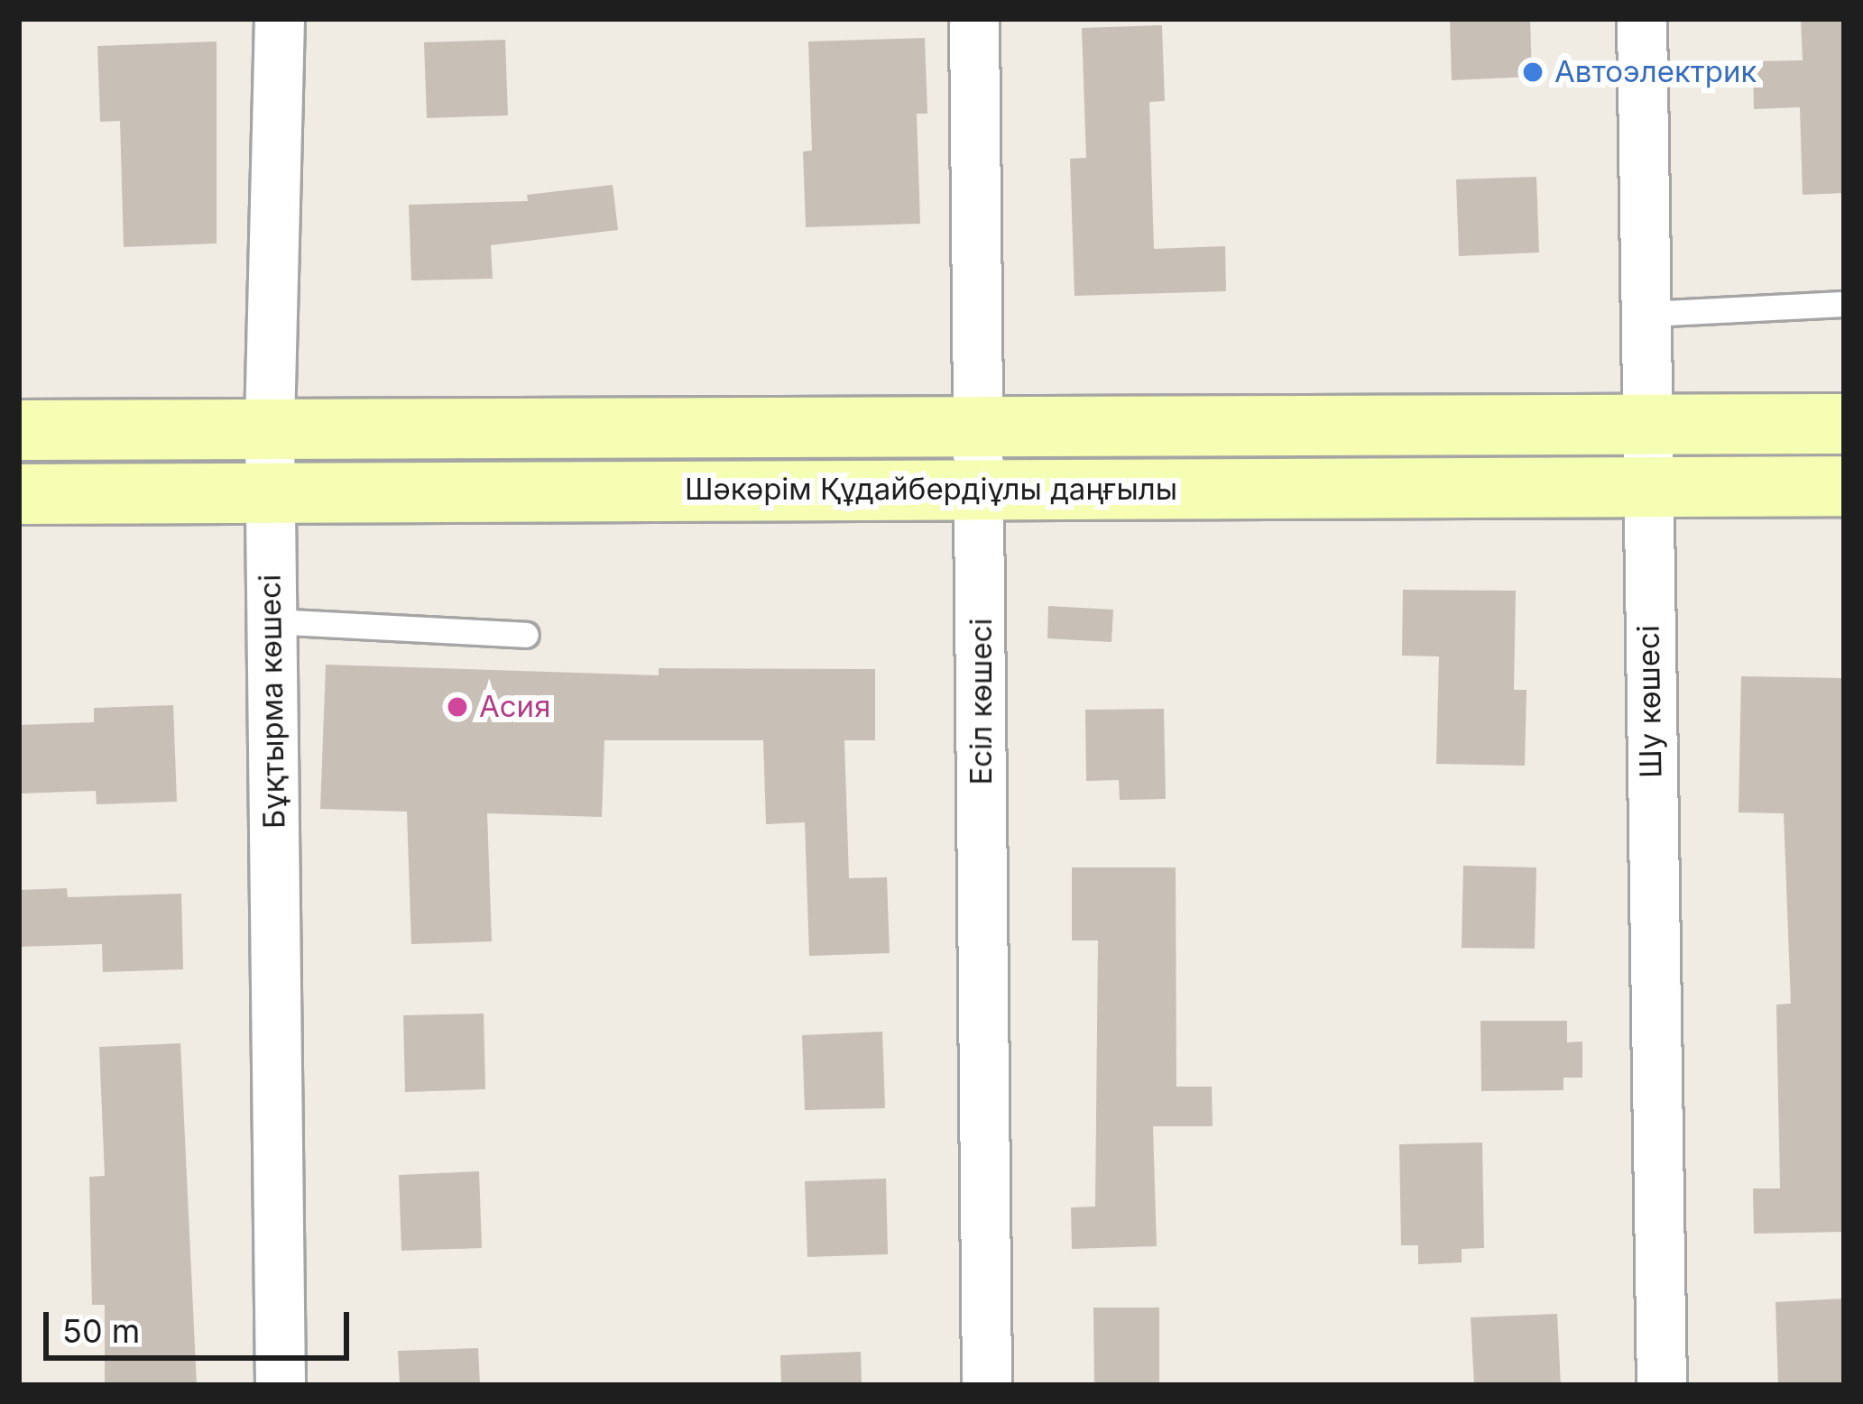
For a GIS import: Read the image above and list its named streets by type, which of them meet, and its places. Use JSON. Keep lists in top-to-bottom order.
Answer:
{
  "streets": {
    "main road": ["Шәкәрім Құдайбердіұлы даңғылы"],
    "street": ["Бұқтырма көшесі", "Есіл көшесі", "Шу көшесі"]
  },
  "crossings": [
    ["Шәкәрім Құдайбердіұлы даңғылы", "Бұқтырма көшесі"],
    ["Шәкәрім Құдайбердіұлы даңғылы", "Есіл көшесі"],
    ["Шәкәрім Құдайбердіұлы даңғылы", "Шу көшесі"]
  ],
  "places": ["Автоэлектрик", "Асия"],
  "scale_bar": "50 m"
}
